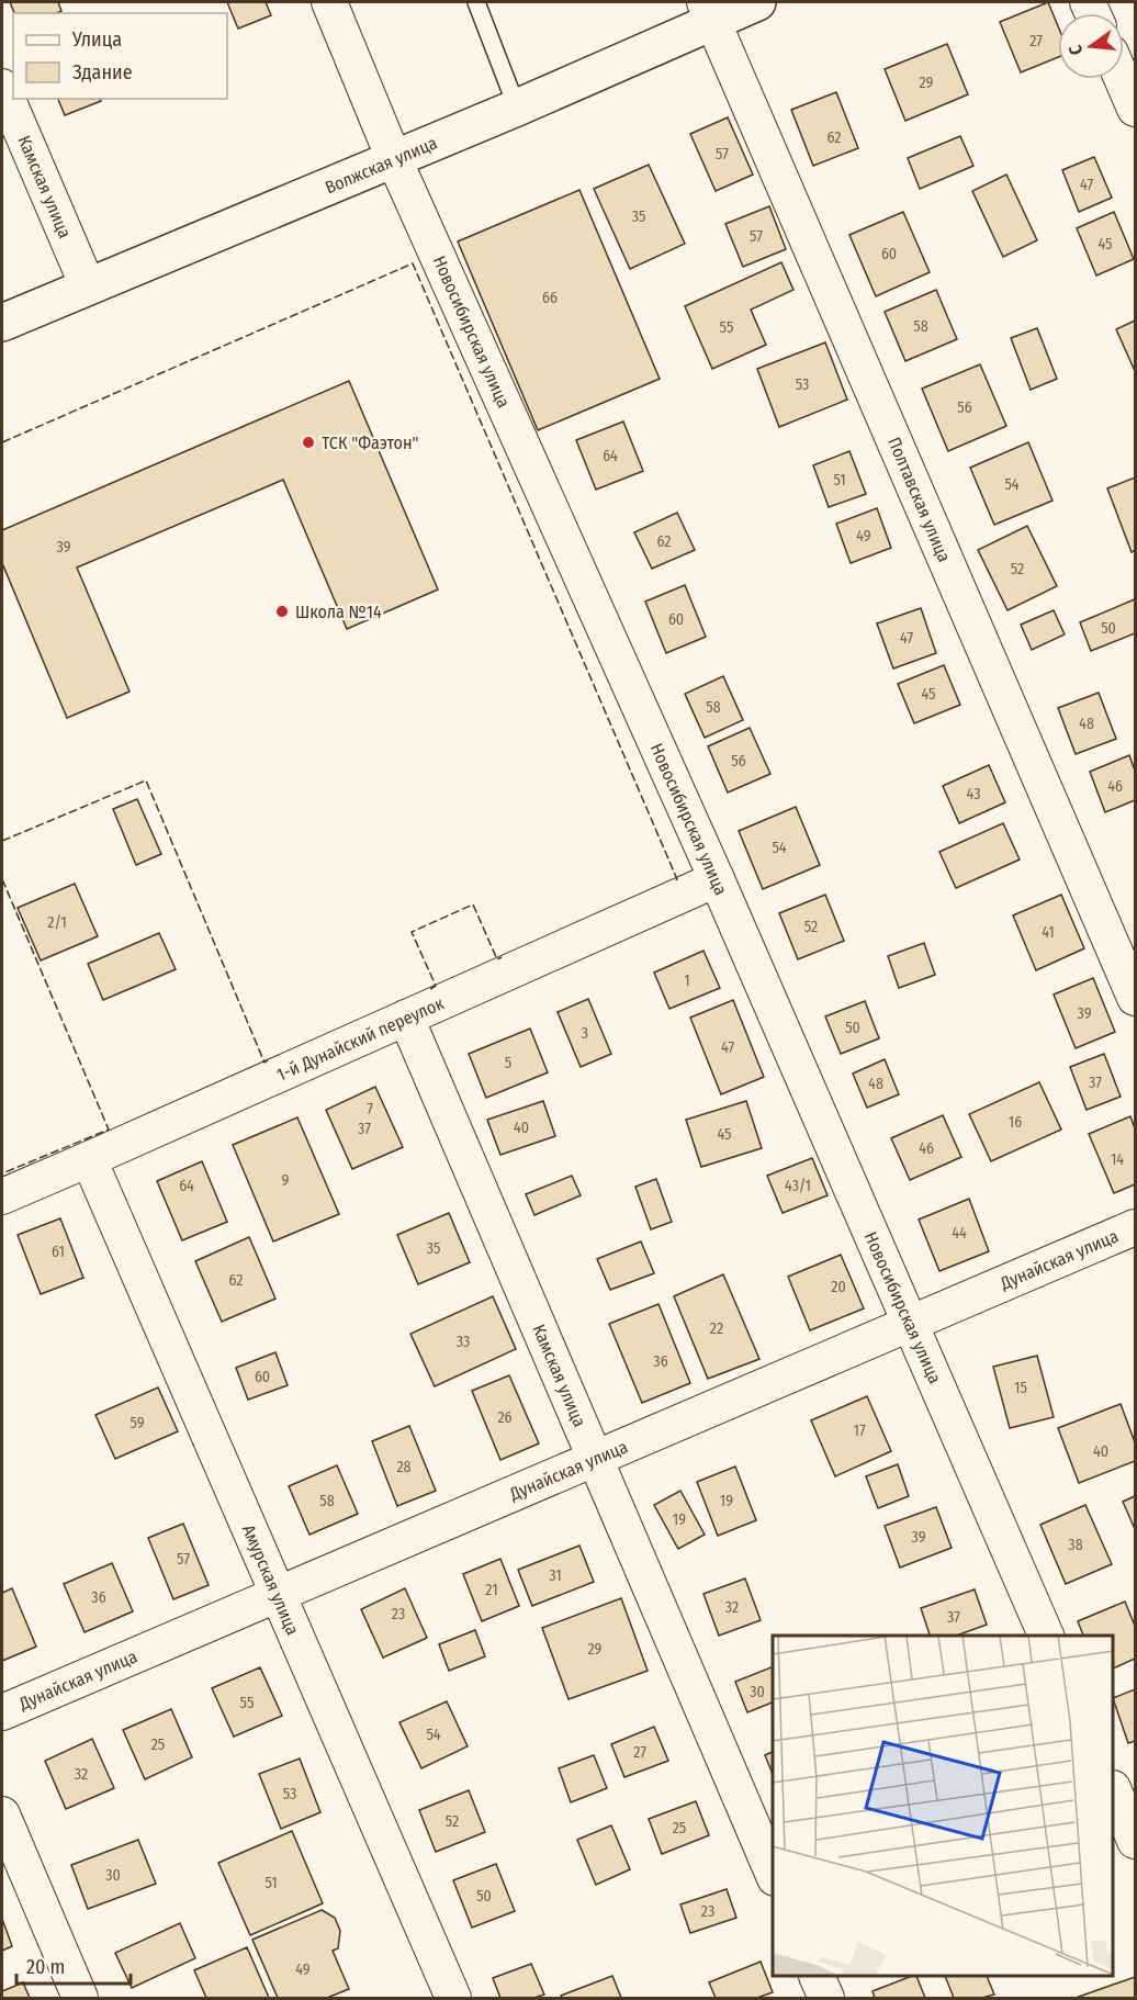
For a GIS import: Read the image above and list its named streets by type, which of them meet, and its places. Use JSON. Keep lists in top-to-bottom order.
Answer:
{
  "streets": {
    "street": [
      "Волжская улица",
      "Камская улица",
      "Новосибирская улица",
      "Полтавская улица",
      "1-й Дунайский переулок",
      "Дунайская улица",
      "Амурская улица"
    ]
  },
  "crossings": [
    ["Волжская улица", "Камская улица"],
    ["Волжская улица", "Новосибирская улица"],
    ["Волжская улица", "Полтавская улица"],
    ["Камская улица", "1-й Дунайский переулок"],
    ["Камская улица", "Дунайская улица"],
    ["Новосибирская улица", "1-й Дунайский переулок"],
    ["Новосибирская улица", "Дунайская улица"],
    ["1-й Дунайский переулок", "Амурская улица"],
    ["Дунайская улица", "Амурская улица"]
  ],
  "places": ["ТСК \"Фаэтон\"", "Школа №14"],
  "house_numbers": [
    "27",
    "29",
    "62",
    "57",
    "47",
    "35",
    "57",
    "45",
    "60",
    "66",
    "58",
    "55",
    "53",
    "56",
    "64",
    "51",
    "54",
    "49",
    "62",
    "39",
    "52",
    "60",
    "50",
    "47",
    "45",
    "58",
    "48",
    "56",
    "46",
    "43",
    "54",
    "2/1",
    "52",
    "41",
    "1",
    "39",
    "50",
    "3",
    "47",
    "5",
    "37",
    "48",
    "7",
    "16",
    "40",
    "37",
    "45",
    "46",
    "14",
    "9",
    "64",
    "43/1",
    "44",
    "35",
    "61",
    "62",
    "20",
    "22",
    "33",
    "36",
    "60",
    "15",
    "26",
    "59",
    "17",
    "40",
    "28",
    "58",
    "19",
    "19",
    "39",
    "38",
    "57",
    "31",
    "21",
    "36",
    "32",
    "23",
    "37",
    "29",
    "30",
    "55",
    "54",
    "25",
    "27",
    "32",
    "53",
    "52",
    "25",
    "30",
    "51",
    "50",
    "23",
    "49"
  ],
  "legend": ["Улица", "Здание"],
  "scale_bar": "20 m",
  "north": "left"
}
